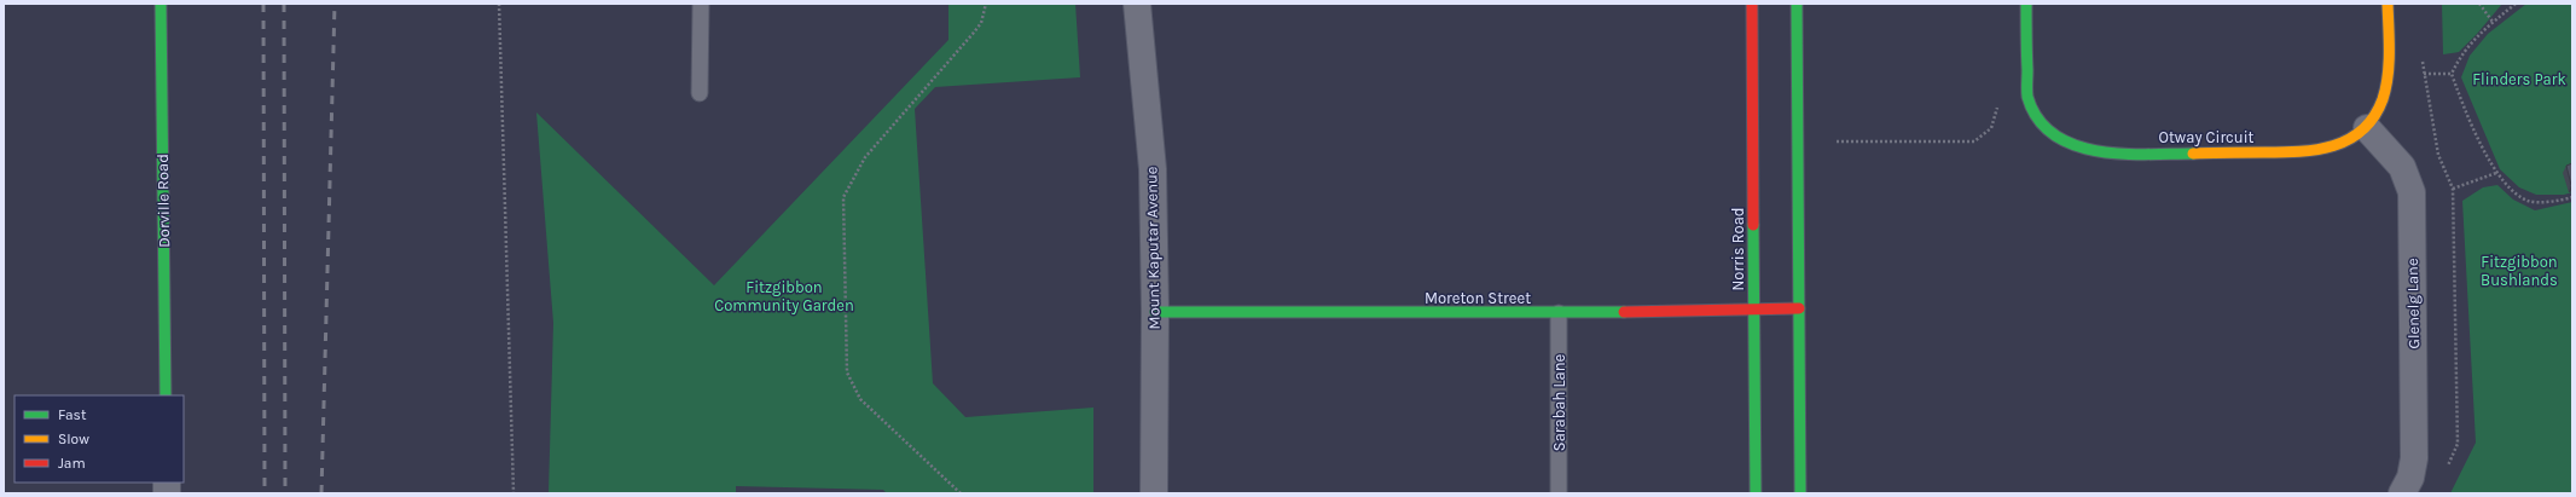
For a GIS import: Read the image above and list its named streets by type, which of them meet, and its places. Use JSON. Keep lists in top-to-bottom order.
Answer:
{
  "streets": {
    "street": [
      "Otway Circuit",
      "Dorville Road",
      "Mount Kaputar Avenue",
      "Norris Road",
      "Moreton Street",
      "Glenelg Lane"
    ],
    "lane": ["Sarabah Lane"]
  },
  "crossings": [
    ["Otway Circuit", "Glenelg Lane"],
    ["Mount Kaputar Avenue", "Moreton Street"],
    ["Norris Road", "Moreton Street"],
    ["Moreton Street", "Sarabah Lane"]
  ],
  "parks": ["Flinders Park", "Fitzgibbon Bushlands", "Fitzgibbon Community Garden"],
  "legend": ["Fast", "Slow", "Jam"]
}
